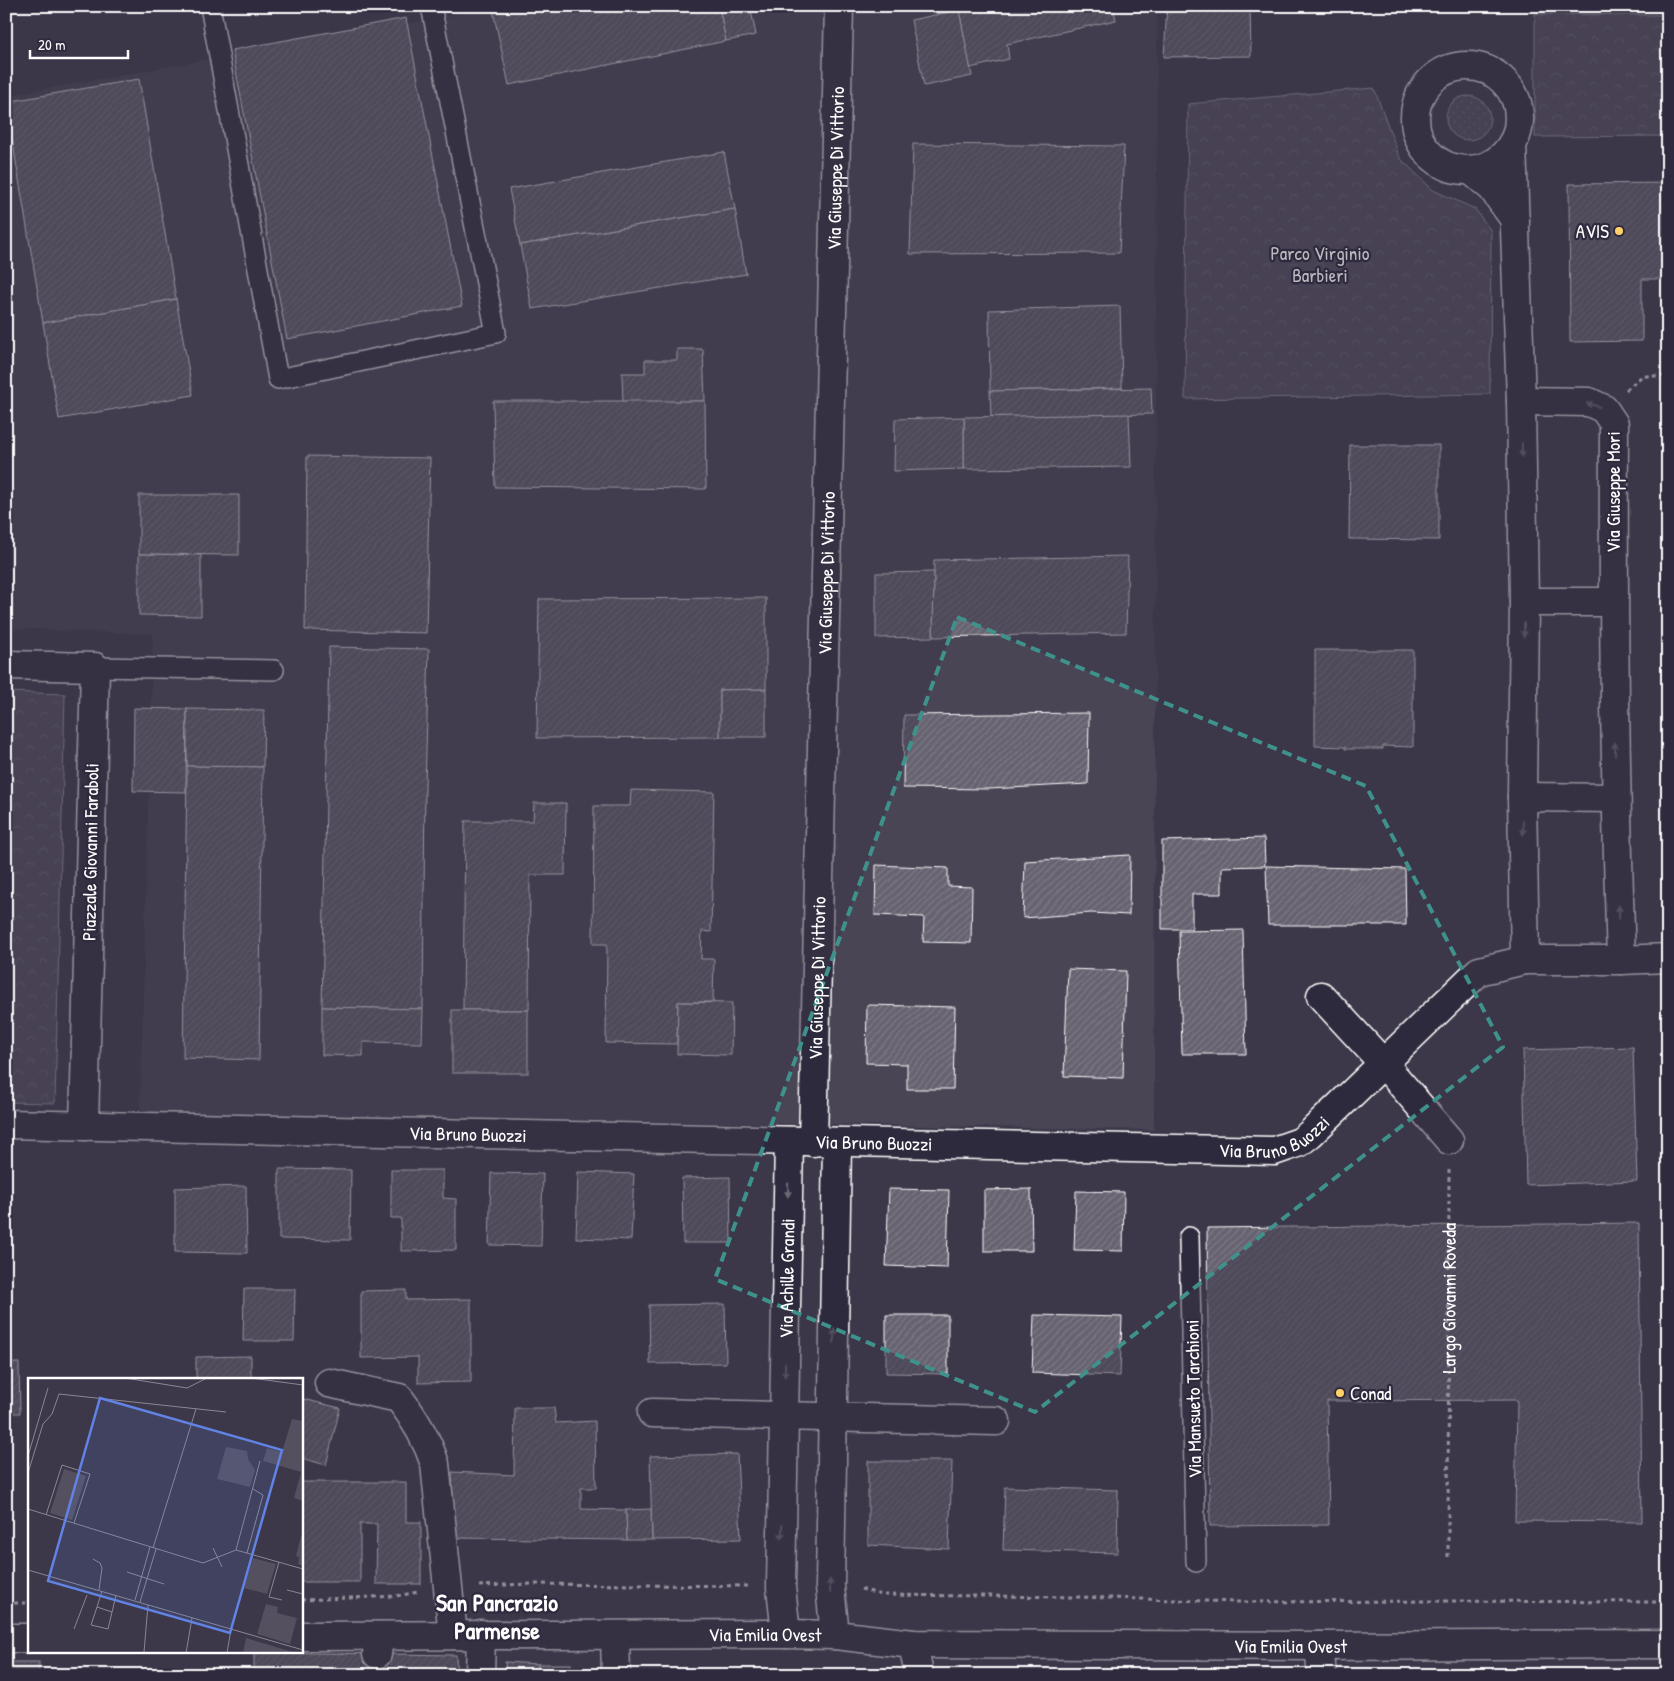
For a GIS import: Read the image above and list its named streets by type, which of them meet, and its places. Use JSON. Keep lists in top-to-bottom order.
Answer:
{
  "streets": {
    "street": [
      "Via Giuseppe Di Vittorio",
      "Via Giuseppe Mori",
      "Piazzale Giovanni Faraboli",
      "Via Bruno Buozzi",
      "Via Achille Grandi",
      "Via Emilia Ovest"
    ],
    "lane": ["Via Mansueto Tarchioni"],
    "path": ["Largo Giovanni Roveda"]
  },
  "crossings": [
    ["Via Giuseppe Di Vittorio", "Via Bruno Buozzi"],
    ["Via Giuseppe Di Vittorio", "Via Achille Grandi"],
    ["Via Giuseppe Mori", "Via Bruno Buozzi"],
    ["Piazzale Giovanni Faraboli", "Via Bruno Buozzi"],
    ["Via Bruno Buozzi", "Via Achille Grandi"],
    ["Via Achille Grandi", "Via Emilia Ovest"]
  ],
  "districts": ["San Pancrazio Parmense"],
  "parks": ["Parco Virginio Barbieri"],
  "places": ["AVIS", "Conad"],
  "scale_bar": "20 m"
}
